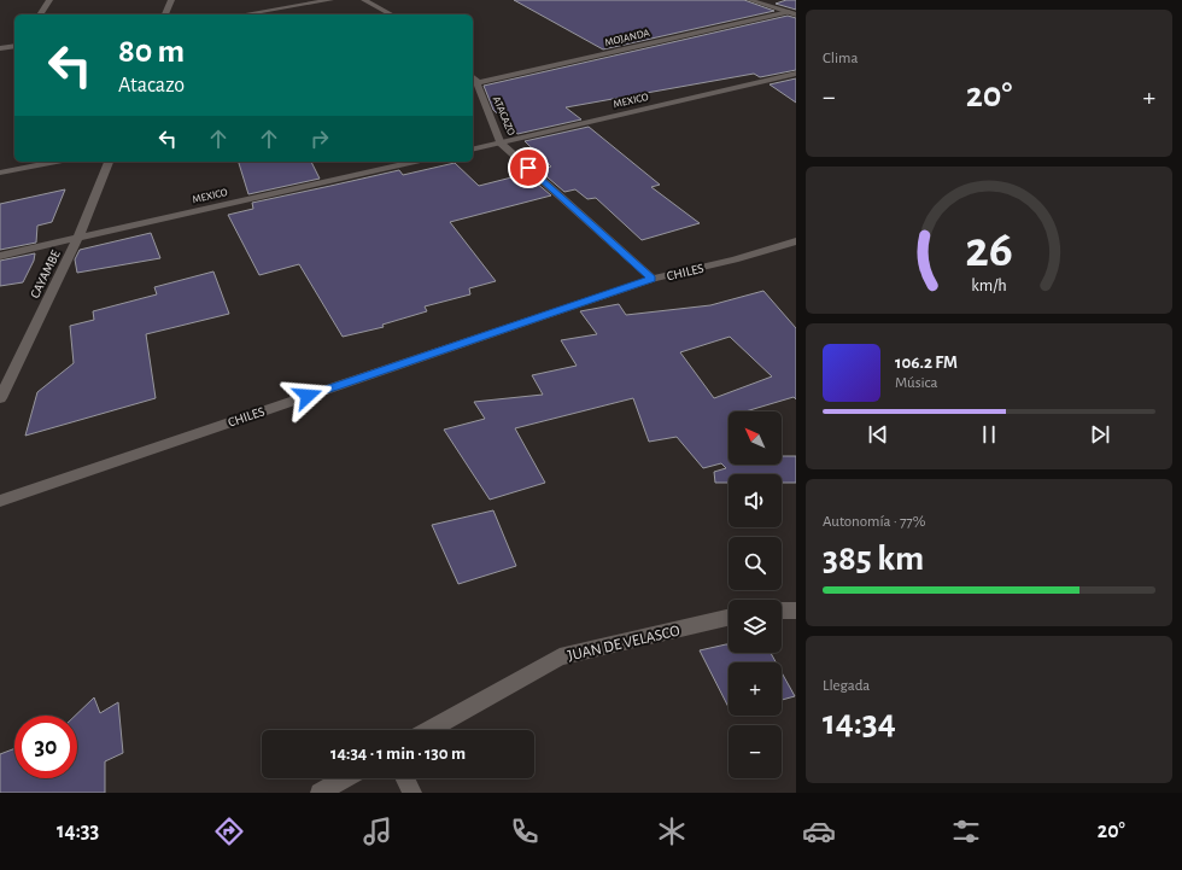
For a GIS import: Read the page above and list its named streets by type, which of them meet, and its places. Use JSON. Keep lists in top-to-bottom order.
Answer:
{
  "streets": {
    "street": [
      "MOJANDA",
      "MEXICO",
      "ATACAZO",
      "CHILES",
      "CAYAMBE",
      "JUAN DE VELASCO"
    ]
  },
  "crossings": [
    ["MOJANDA", "ATACAZO"],
    ["MEXICO", "ATACAZO"],
    ["MEXICO", "CAYAMBE"],
    ["ATACAZO", "CHILES"]
  ],
  "north": "top left",
  "page": {
    "tile": [
      "Clima",
      ["Autonomía · 77%", "385 km"],
      ["Llegada", "14:34"]
    ],
    "turn": ["80 m", "Atacazo"],
    "heat": ["−", "20°", "+"],
    "song": ["106.2 FM", "Música"],
    "map_buttons": ["+", "−"],
    "limit": "30",
    "trip": "14:34 · 1 min · 130 m",
    "tabs": ["14:33", "20°"],
    "gauge": ["26", "km/h"]
  }
}
